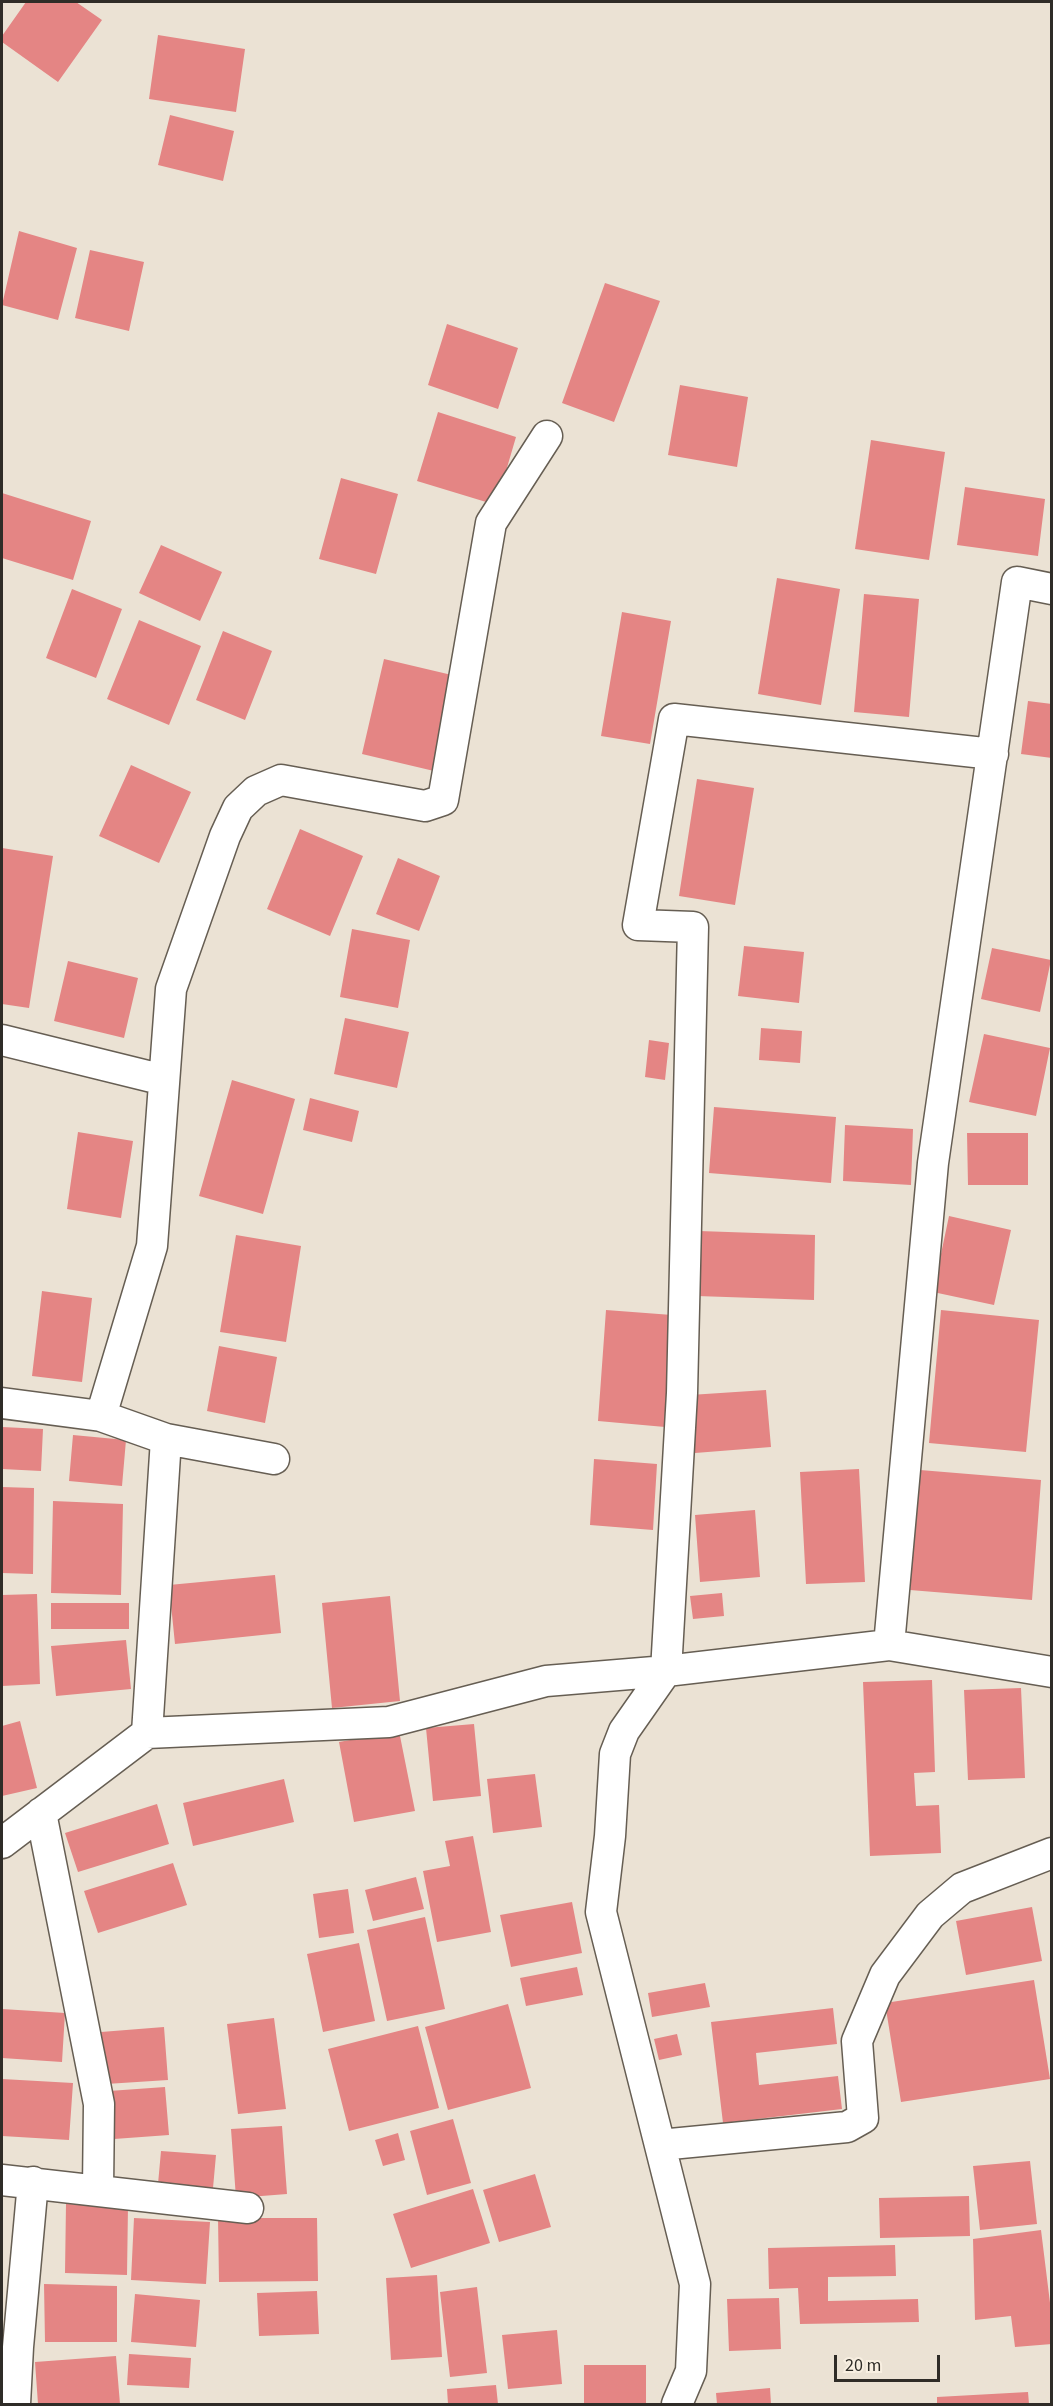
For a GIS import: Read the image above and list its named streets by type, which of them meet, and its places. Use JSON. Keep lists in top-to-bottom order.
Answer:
{
  "scale_bar": "20 m"
}
